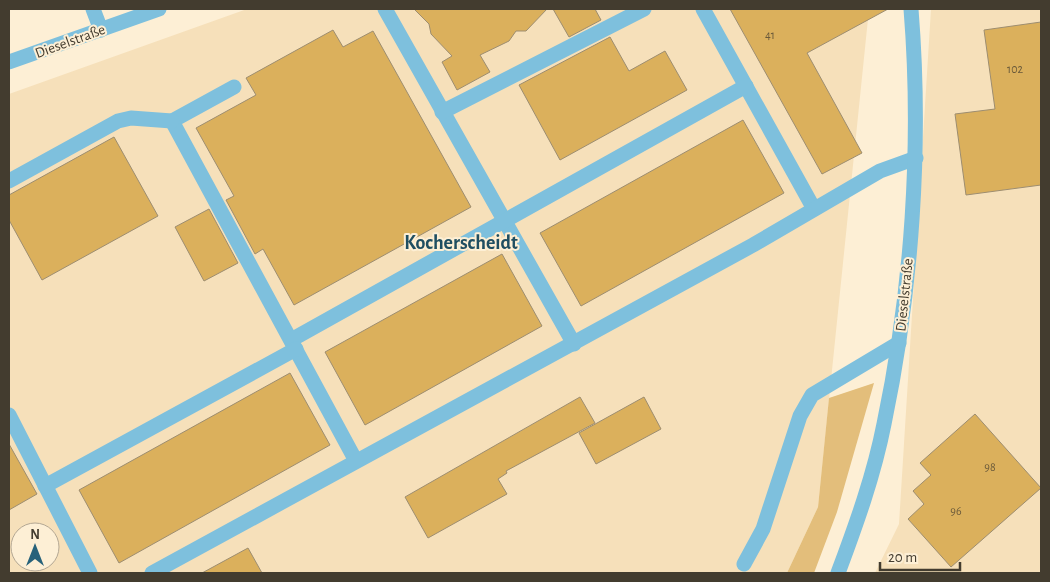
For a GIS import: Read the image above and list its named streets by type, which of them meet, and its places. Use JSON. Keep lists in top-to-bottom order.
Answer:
{
  "streets": {
    "street": ["Dieselstraße"]
  },
  "districts": ["Kocherscheidt"],
  "house_numbers": [
    "41",
    "102",
    "98",
    "96"
  ],
  "scale_bar": "20 m",
  "north": "top"
}
